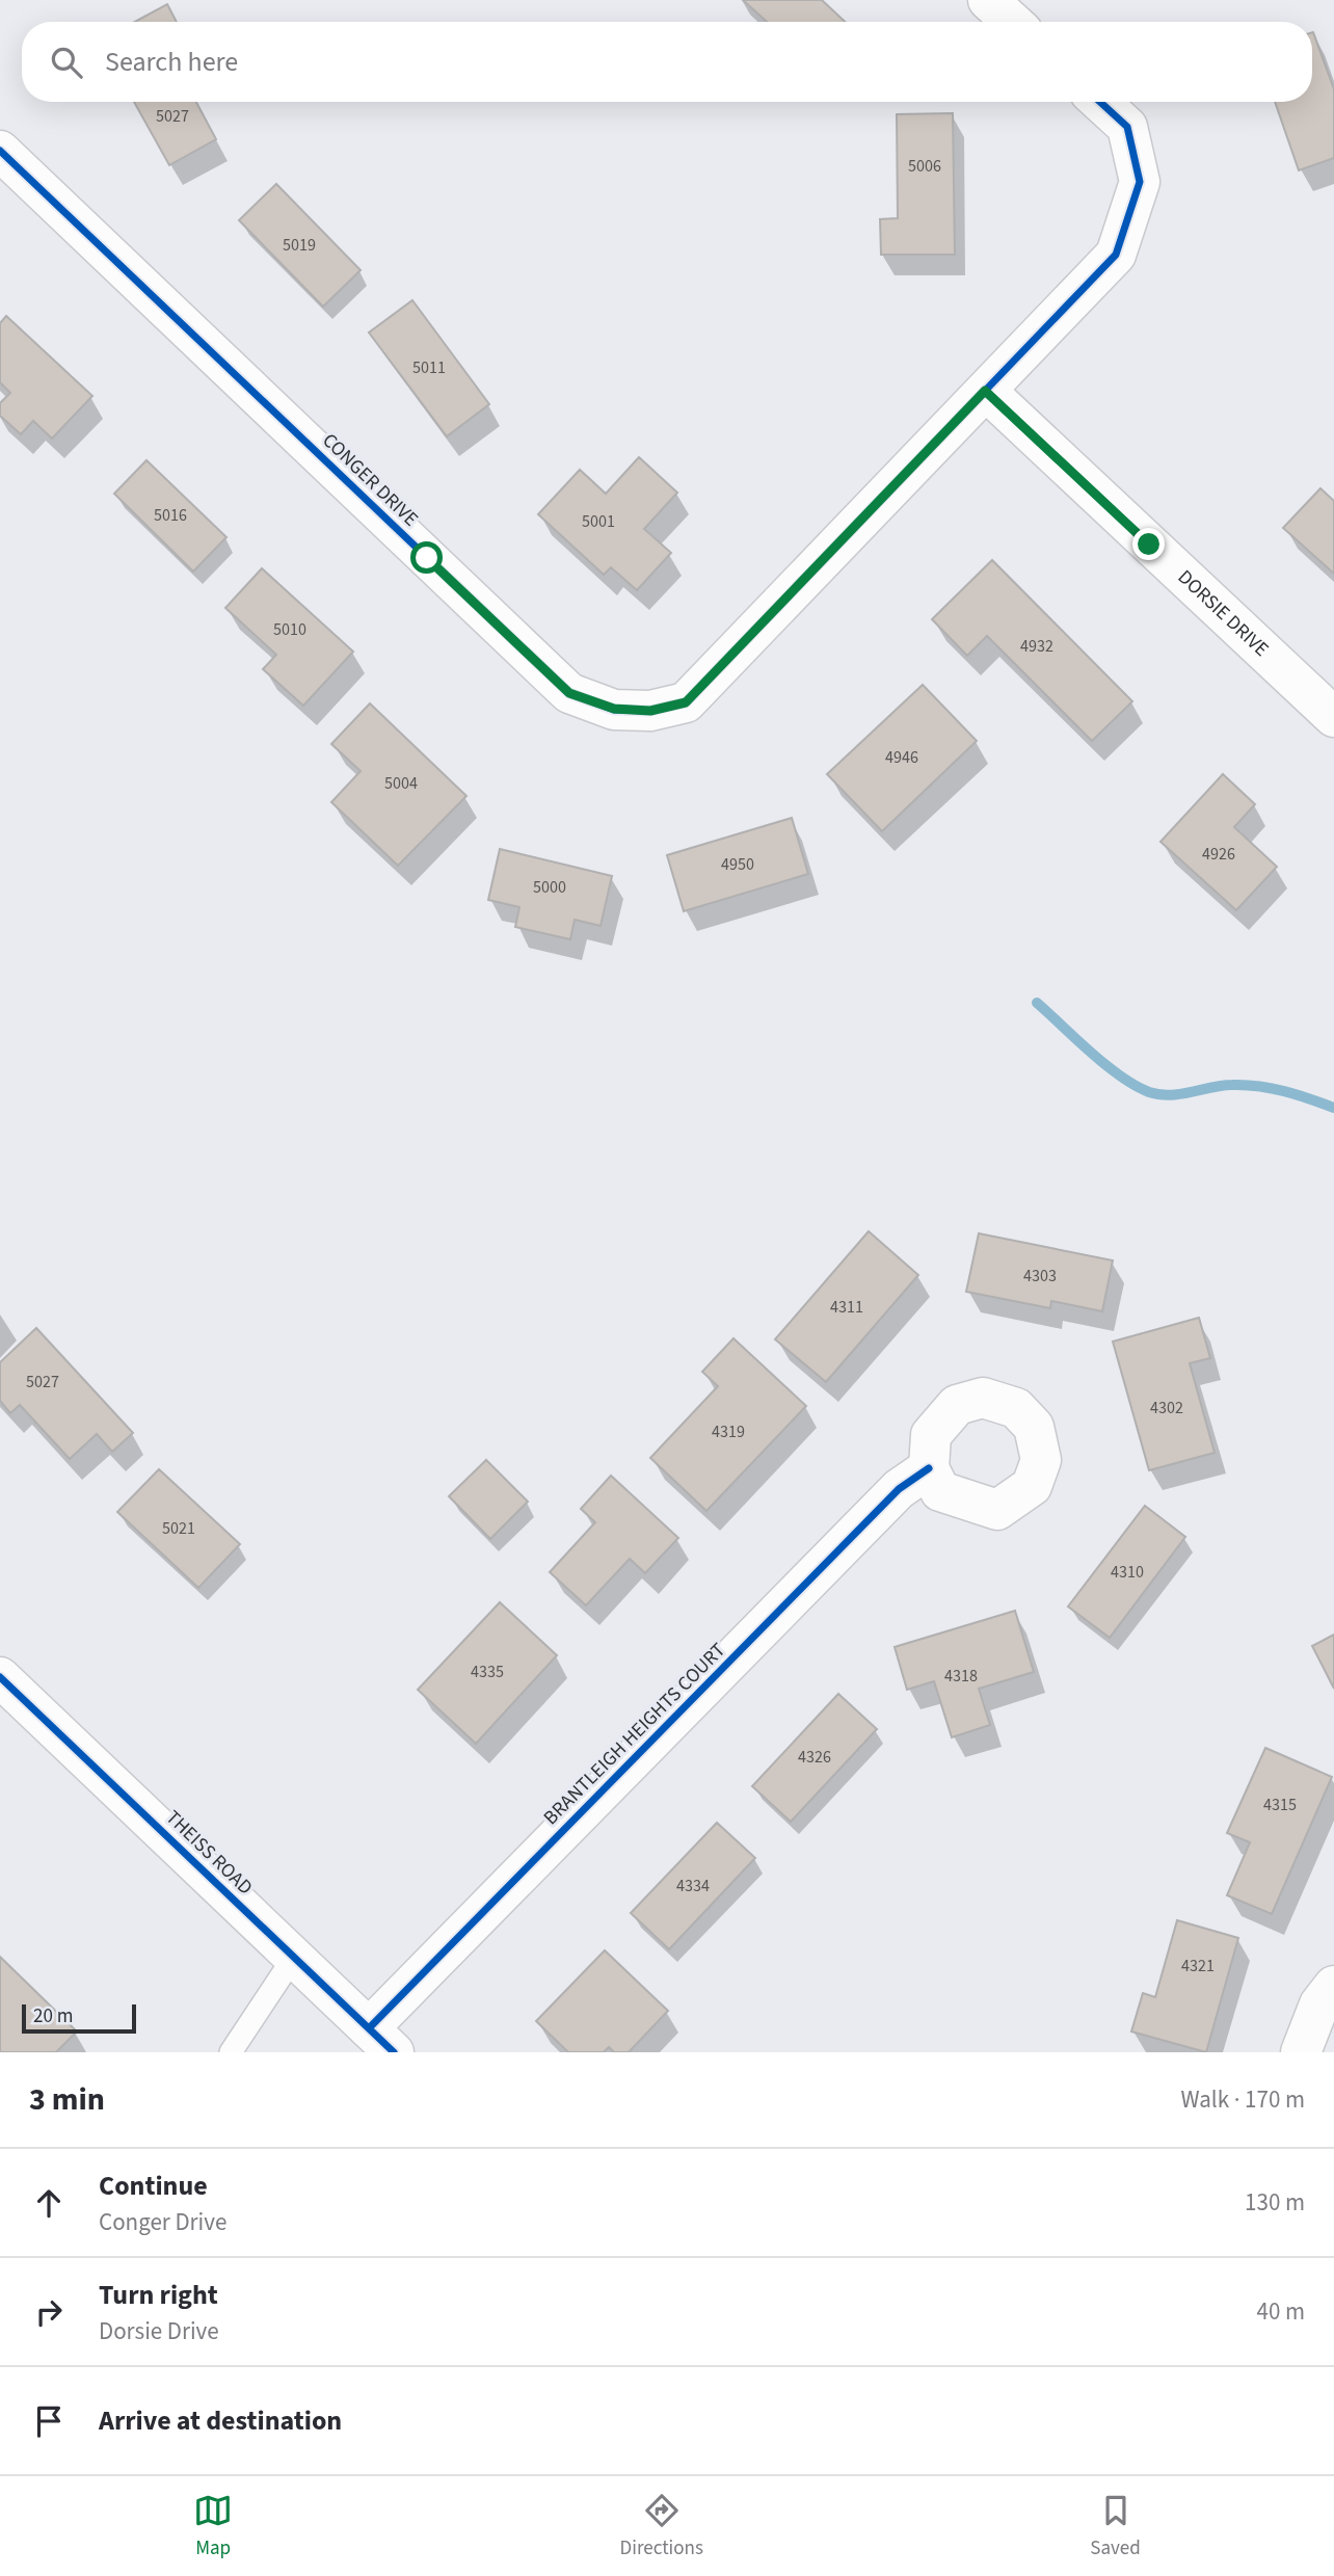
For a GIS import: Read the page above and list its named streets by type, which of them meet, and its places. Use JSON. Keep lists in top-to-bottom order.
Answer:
{
  "streets": {
    "street": [
      "CONGER DRIVE",
      "DORSIE DRIVE",
      "BRANTLEIGH HEIGHTS COURT",
      "THEISS ROAD"
    ]
  },
  "crossings": [
    ["CONGER DRIVE", "DORSIE DRIVE"],
    ["BRANTLEIGH HEIGHTS COURT", "THEISS ROAD"]
  ],
  "house_numbers": [
    "5027",
    "5006",
    "5019",
    "5011",
    "5016",
    "5001",
    "5010",
    "4932",
    "4946",
    "5004",
    "4926",
    "4950",
    "5000",
    "4303",
    "4311",
    "5027",
    "4302",
    "4319",
    "5021",
    "4310",
    "4335",
    "4318",
    "4326",
    "4315",
    "4334",
    "4321"
  ],
  "scale_bar": "20 m",
  "page": {
    "search": "Search here",
    "scale": "20 m",
    "heading": ["3 min", "Walk · 170 m"],
    "list": [
      ["Continue", "Conger Drive", "130 m"],
      ["Turn right", "Dorsie Drive", "40 m"],
      "Arrive at destination"
    ],
    "nav": ["Map", "Directions", "Saved"]
  }
}
